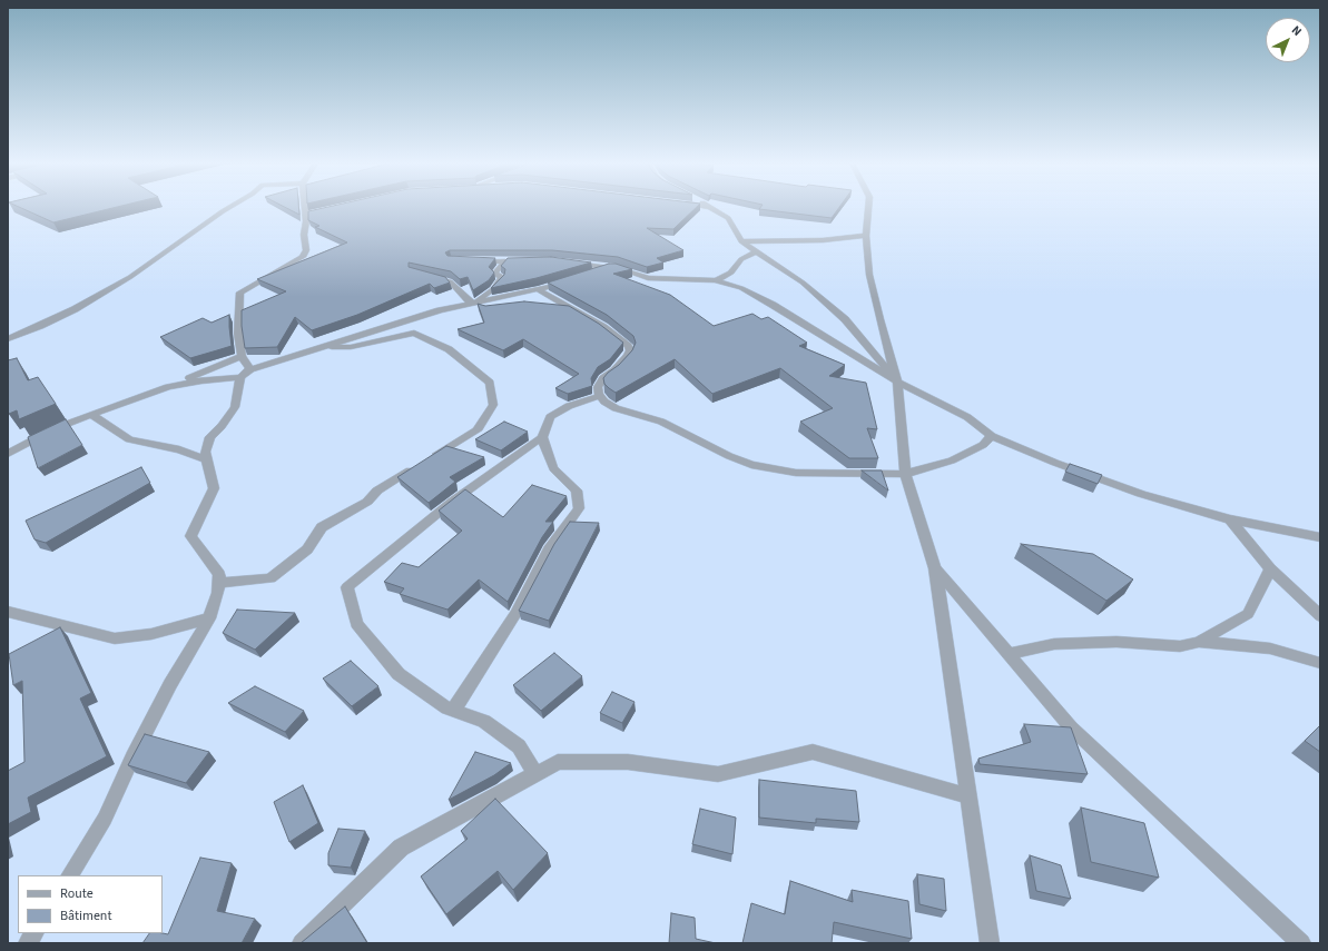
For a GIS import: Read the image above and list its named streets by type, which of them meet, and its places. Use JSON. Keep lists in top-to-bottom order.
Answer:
{
  "legend": ["Route", "Bâtiment"],
  "north": "top right"
}
